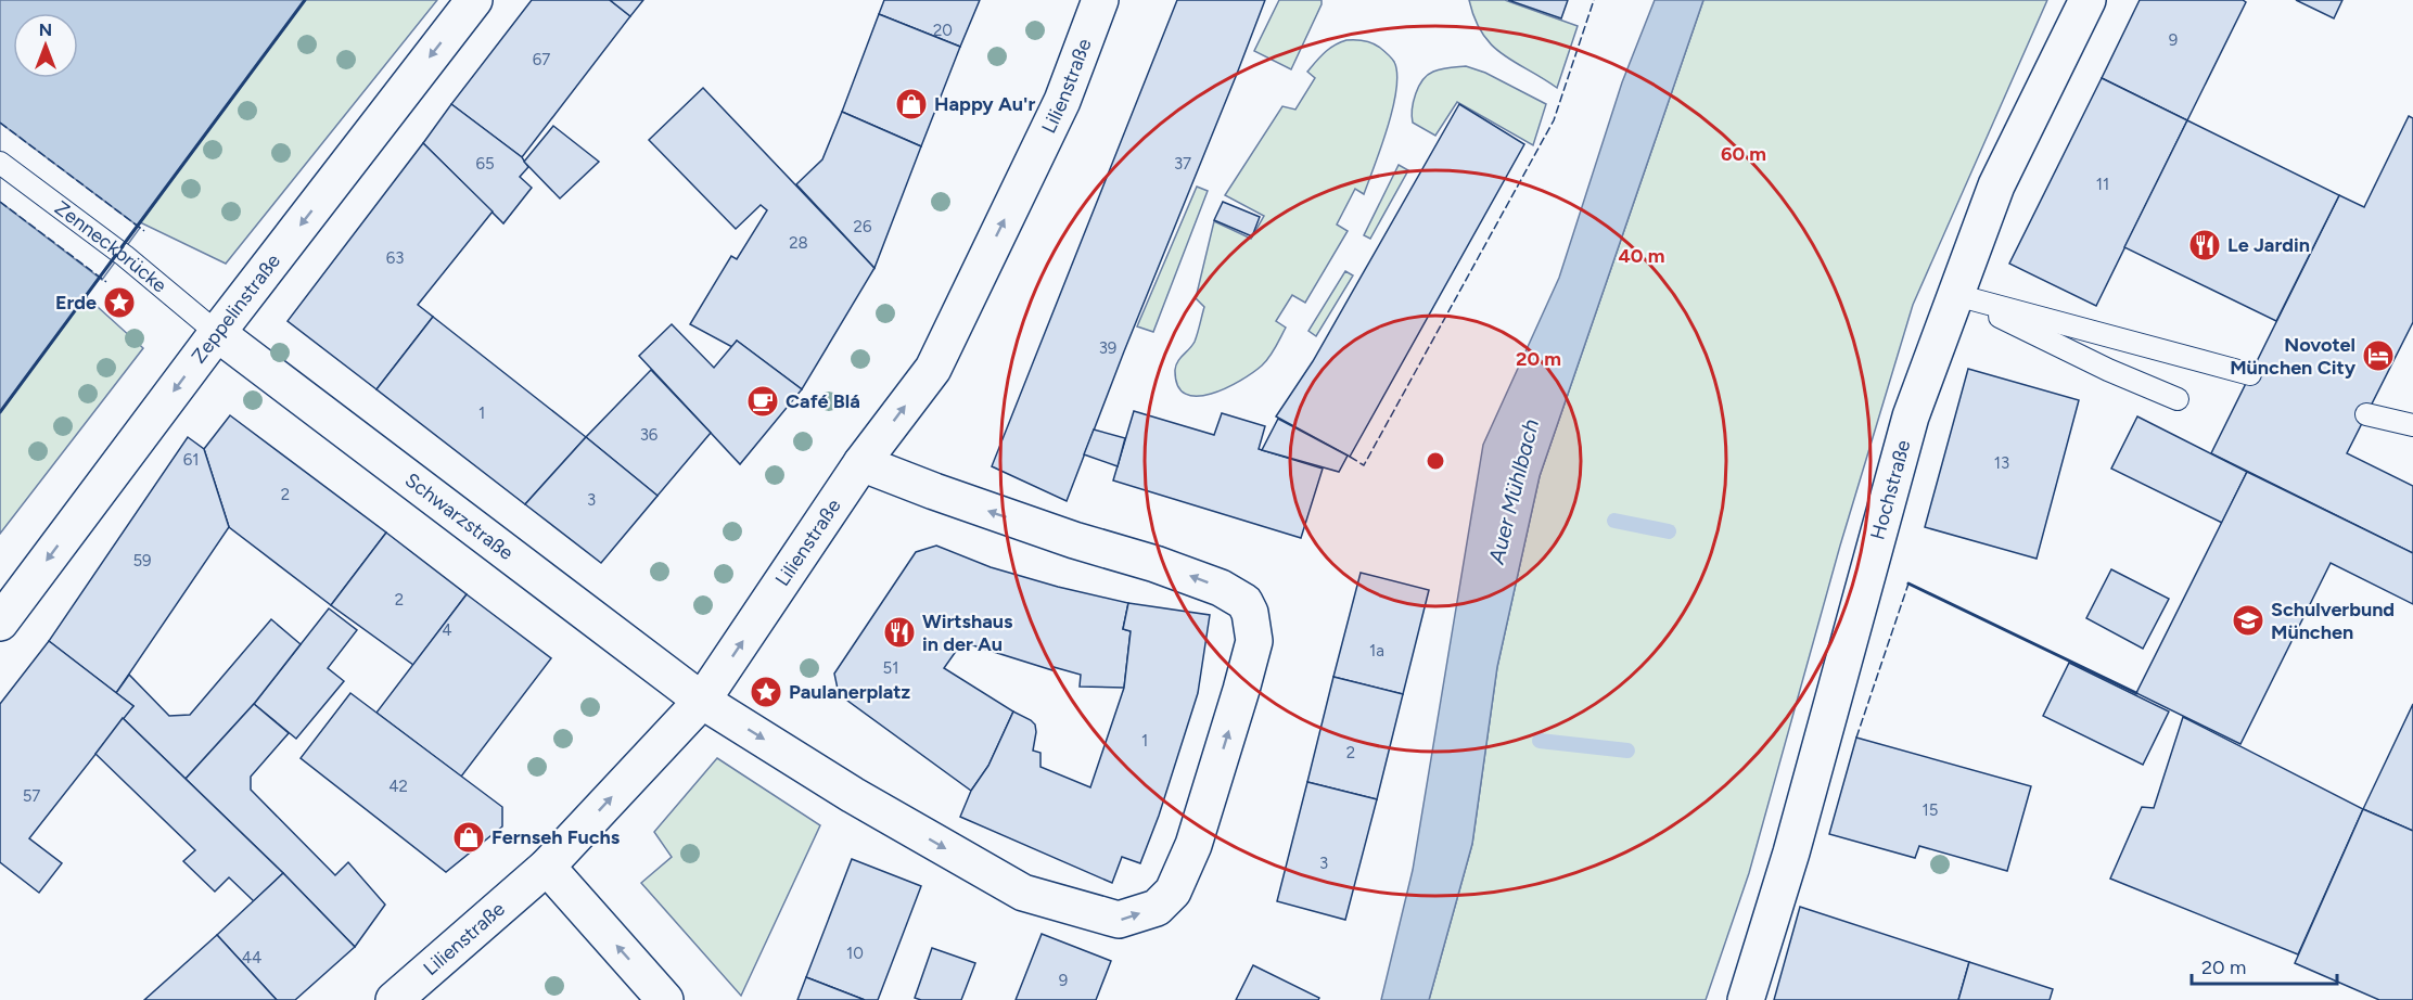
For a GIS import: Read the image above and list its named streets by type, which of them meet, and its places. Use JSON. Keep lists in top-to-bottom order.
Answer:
{
  "streets": {
    "street": [
      "Lilienstraße",
      "Zeppelinstraße",
      "Hochstraße",
      "Schwarzstraße"
    ],
    "lane": ["Zenneckbrücke"]
  },
  "crossings": [
    ["Lilienstraße", "Schwarzstraße"],
    ["Zenneckbrücke", "Zeppelinstraße"],
    ["Zenneckbrücke", "Schwarzstraße"],
    ["Zeppelinstraße", "Schwarzstraße"]
  ],
  "one_way": ["Lilienstraße", "Zeppelinstraße"],
  "water": ["Auer Mühlbach"],
  "places": {
    "shop": ["Happy Au'r", "Fernseh Fuchs"],
    "restaurant": ["Le Jardin", "Wirtshaus in der Au"],
    "place": ["Erde", "Paulanerplatz"],
    "hotel": ["Novotel München City"],
    "cafe": ["Café Blá"],
    "school or university": ["Schulverbund München"]
  },
  "house_numbers": [
    "20",
    "9",
    "67",
    "65",
    "37",
    "11",
    "26",
    "28",
    "63",
    "39",
    "1",
    "36",
    "61",
    "13",
    "2",
    "3",
    "59",
    "2",
    "4",
    "1a",
    "51",
    "1",
    "2",
    "42",
    "57",
    "15",
    "3",
    "10",
    "44",
    "9"
  ],
  "scale_bar": "20 m",
  "north": "top",
  "rings": ["60 m", "40 m", "20 m"]
}
